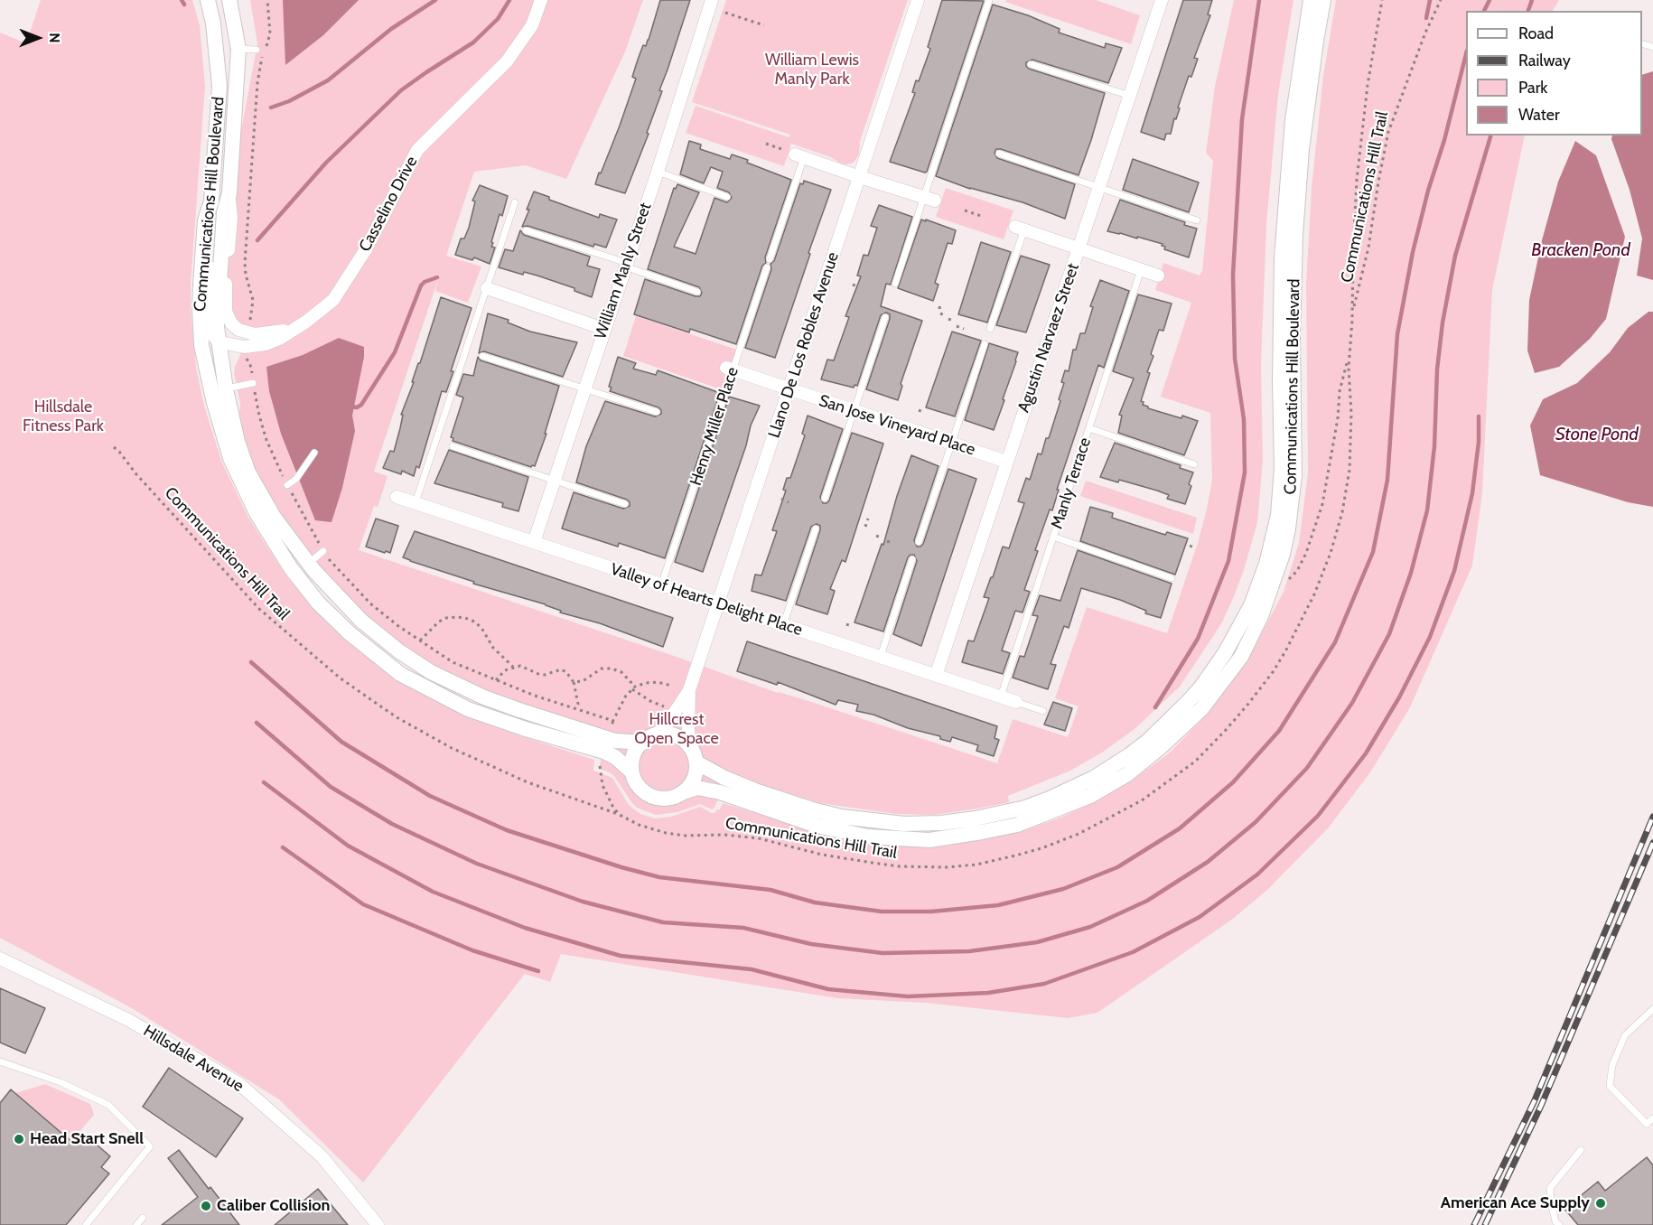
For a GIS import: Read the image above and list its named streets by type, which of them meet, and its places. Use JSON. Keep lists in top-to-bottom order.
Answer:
{
  "streets": {
    "street": [
      "Communications Hill Boulevard",
      "Casselino Drive",
      "William Manly Street",
      "Agustin Narvaez Street",
      "Llano De Los Robles Avenue",
      "San Jose Vineyard Place",
      "Valley of Hearts Delight Place",
      "Hillsdale Avenue"
    ],
    "lane": ["Henry Miller Place", "Manly Terrace"],
    "path": ["Communications Hill Trail"]
  },
  "crossings": [
    ["Communications Hill Boulevard", "Casselino Drive"],
    ["Communications Hill Boulevard", "Llano De Los Robles Avenue"],
    ["William Manly Street", "Valley of Hearts Delight Place"],
    ["Agustin Narvaez Street", "San Jose Vineyard Place"],
    ["Agustin Narvaez Street", "Valley of Hearts Delight Place"],
    ["Llano De Los Robles Avenue", "San Jose Vineyard Place"],
    ["Llano De Los Robles Avenue", "Valley of Hearts Delight Place"],
    ["San Jose Vineyard Place", "Henry Miller Place"],
    ["Henry Miller Place", "Valley of Hearts Delight Place"],
    ["Manly Terrace", "Valley of Hearts Delight Place"]
  ],
  "water": ["Bracken Pond", "Stone Pond"],
  "parks": ["William Lewis Manly Park", "Hillsdale Fitness Park", "Hillcrest Open Space"],
  "places": ["Head Start Snell", "American Ace Supply", "Caliber Collision"],
  "legend": [
    "Road",
    "Railway",
    "Park",
    "Water"
  ],
  "north": "right"
}
